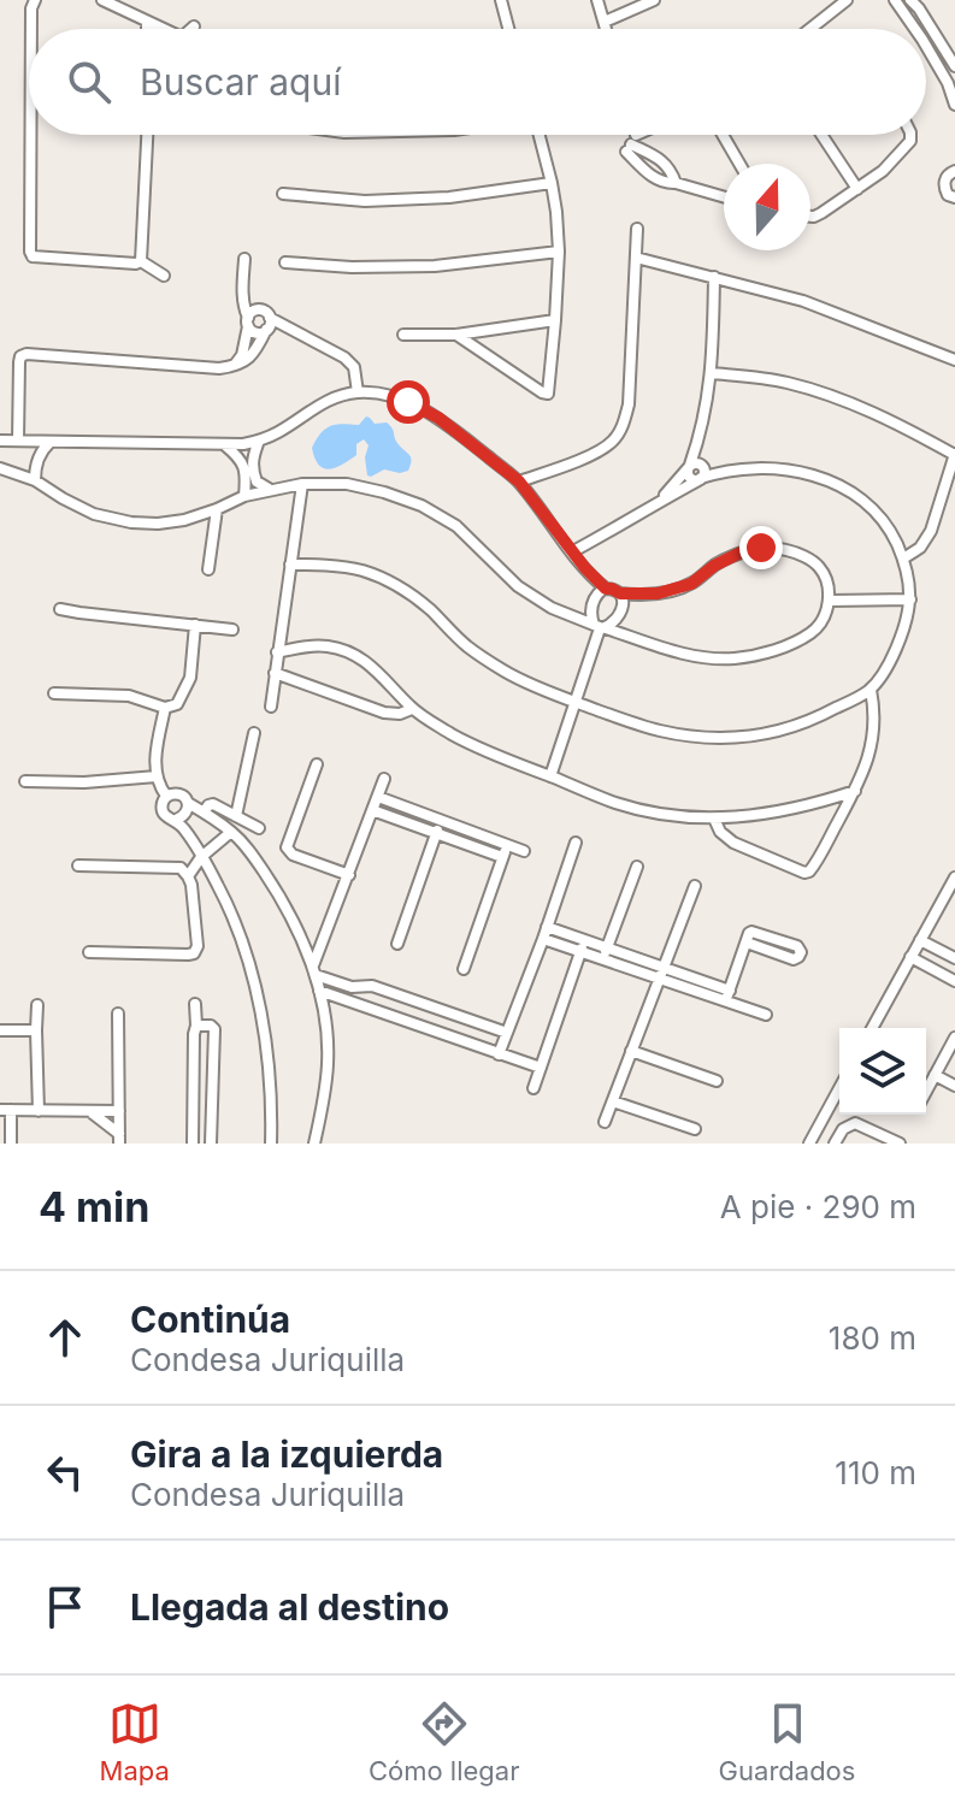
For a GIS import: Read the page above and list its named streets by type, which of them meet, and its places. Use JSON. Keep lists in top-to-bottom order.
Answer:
{
  "north": "top",
  "page": {
    "search": "Buscar aquí",
    "heading": ["4 min", "A pie · 290 m"],
    "list": [
      ["Continúa", "Condesa Juriquilla", "180 m"],
      ["Gira a la izquierda", "Condesa Juriquilla", "110 m"],
      "Llegada al destino"
    ],
    "nav": ["Mapa", "Cómo llegar", "Guardados"]
  }
}
